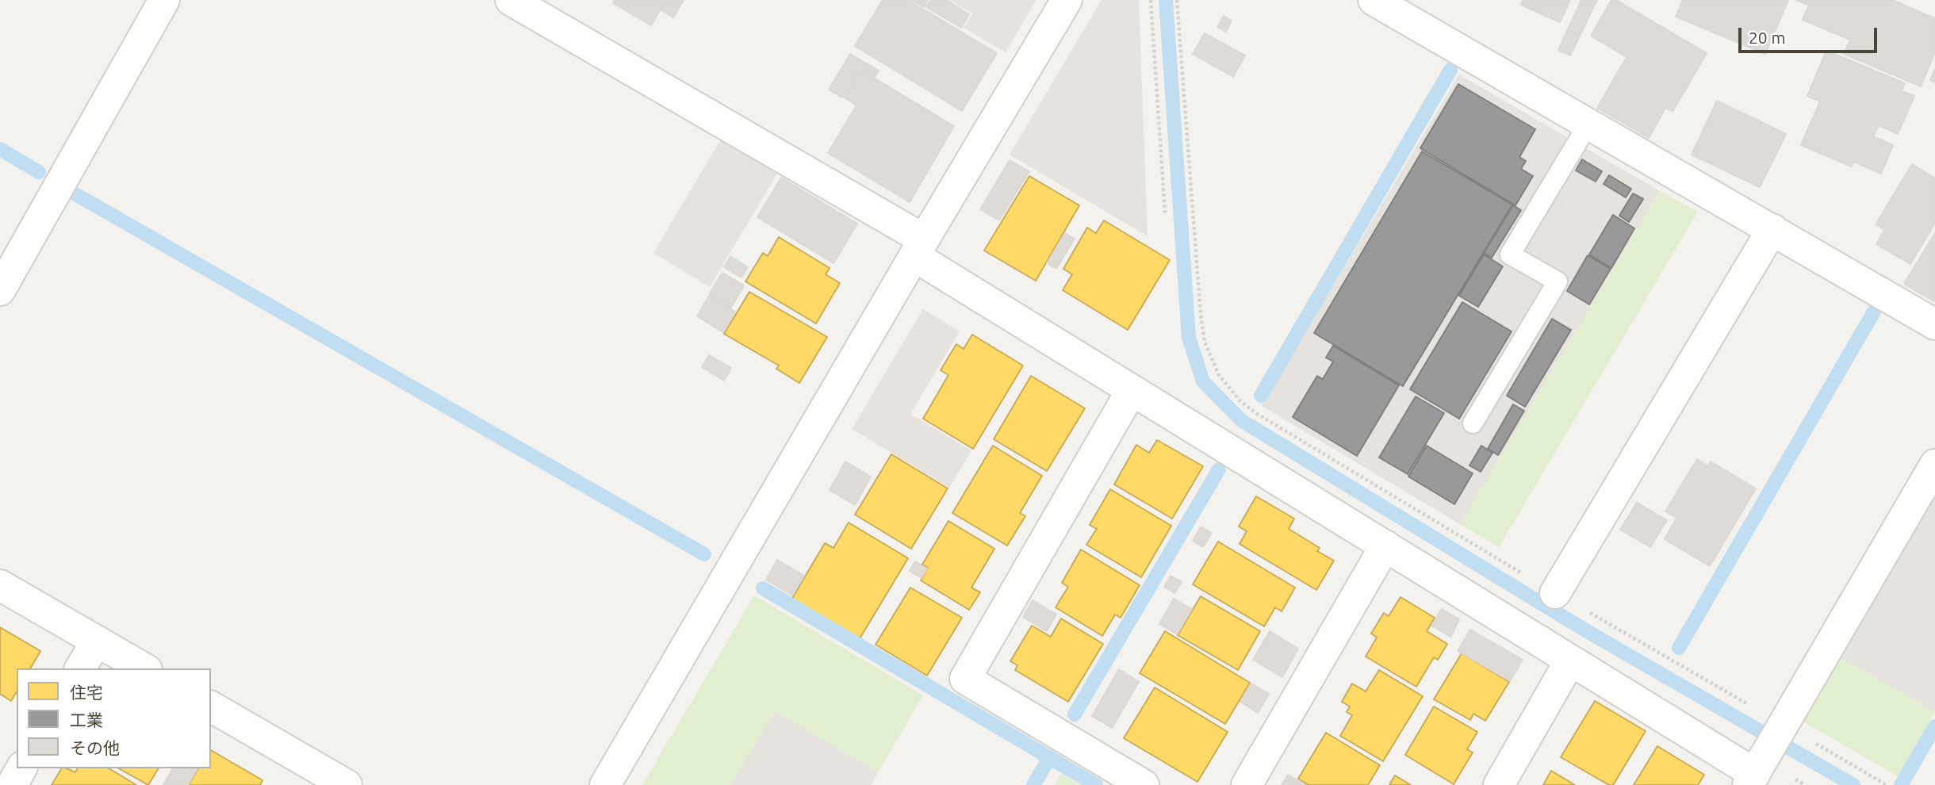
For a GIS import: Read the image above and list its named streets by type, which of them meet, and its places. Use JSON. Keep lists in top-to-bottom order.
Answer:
{
  "legend": ["住宅", "工業", "その他"],
  "scale_bar": "20 m"
}
